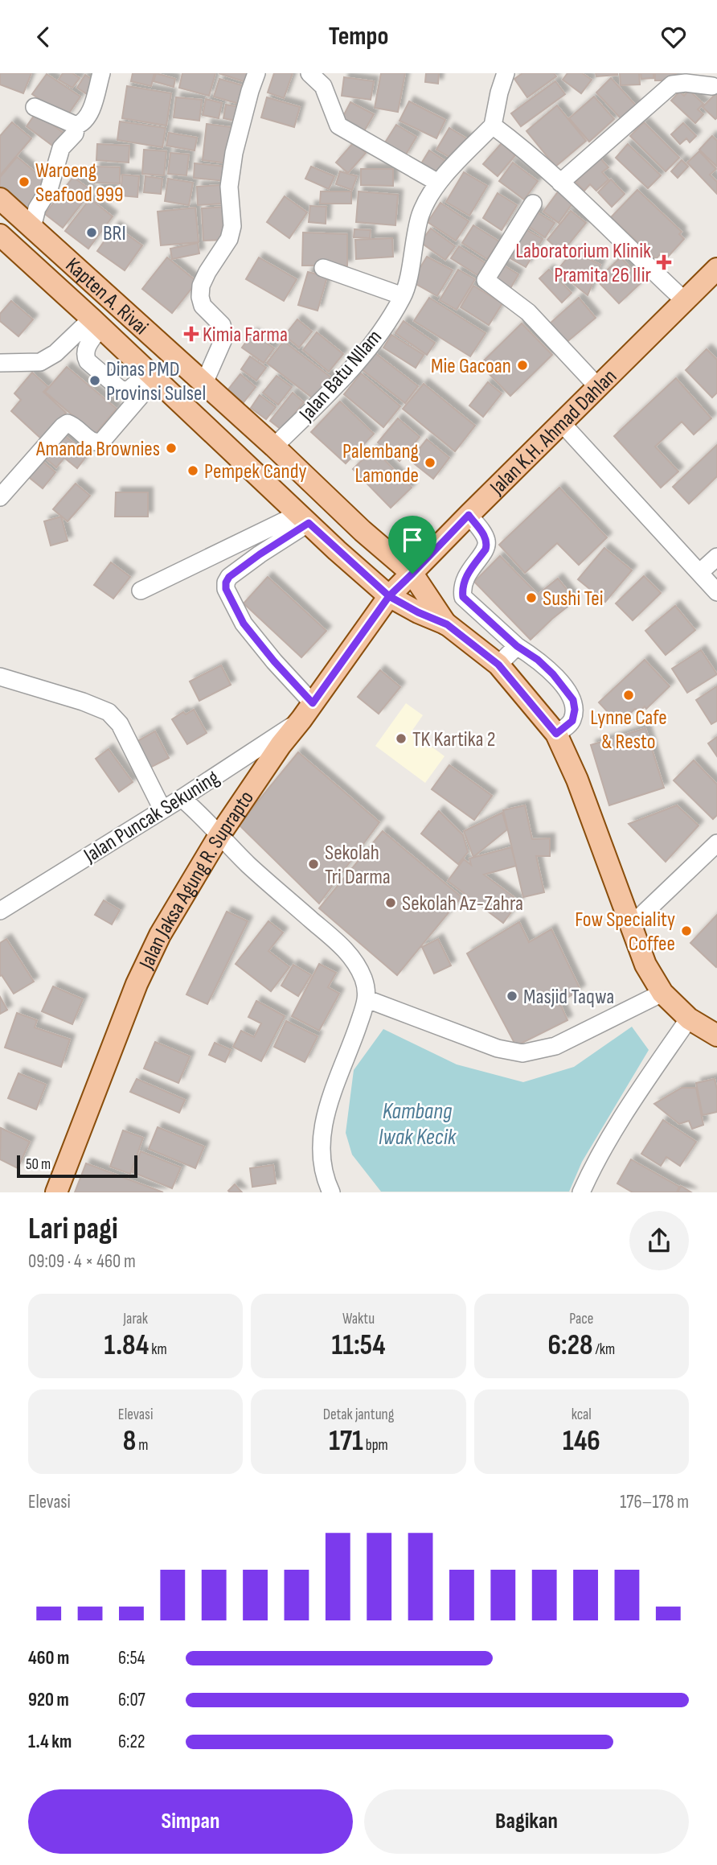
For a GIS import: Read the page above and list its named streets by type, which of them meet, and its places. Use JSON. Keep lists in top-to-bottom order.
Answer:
{
  "streets": {
    "main road": ["Kapten A. Rivai", "Jalan K.H. Ahmad Dahlan", "Jalan Jaksa Agung R. Suprapto"],
    "street": ["Jalan Batu NIlam", "Jalan Puncak Sekuning"]
  },
  "crossings": [
    ["Kapten A. Rivai", "Jalan Batu NIlam"],
    ["Kapten A. Rivai", "Jalan K.H. Ahmad Dahlan"],
    ["Kapten A. Rivai", "Jalan Jaksa Agung R. Suprapto"],
    ["Jalan K.H. Ahmad Dahlan", "Jalan Jaksa Agung R. Suprapto"],
    ["Jalan Puncak Sekuning", "Jalan Jaksa Agung R. Suprapto"]
  ],
  "water": ["Kambang Iwak Kecik"],
  "places": {
    "other": [
      "Waroeng Seafood 999",
      "BRI",
      "Mie Gacoan",
      "Dinas PMD Provinsi Sulsel",
      "Amanda Brownies",
      "Palembang Lamonde",
      "Pempek Candy",
      "Sushi Tei",
      "Lynne Cafe & Resto",
      "TK Kartika 2",
      "Sekolah Tri Darma",
      "Sekolah Az-Zahra",
      "Fow Speciality Coffee",
      "Masjid Taqwa"
    ],
    "health": ["Laboratorium Klinik Pramita 26 Ilir", "Kimia Farma"]
  },
  "scale_bar": "50 m",
  "page": {
    "header": "Tempo",
    "scale": "50 m",
    "heading": ["Lari pagi", "09:09 · 4 × 460 m"],
    "stats": [
      ["Jarak", "1.84 km"],
      ["Waktu", "11:54"],
      ["Pace", "6:28 /km"],
      ["Elevasi", "8 m"],
      ["Detak jantung", "171 bpm"],
      ["kcal", "146"]
    ],
    "chart": ["Elevasi", "176–178 m"],
    "list": [
      {
        "name": "460 m",
        "note": "6:54"
      },
      {
        "name": "920 m",
        "note": "6:07"
      },
      {
        "name": "1.4 km",
        "note": "6:22"
      }
    ],
    "buttons": ["Simpan", "Bagikan"]
  }
}
